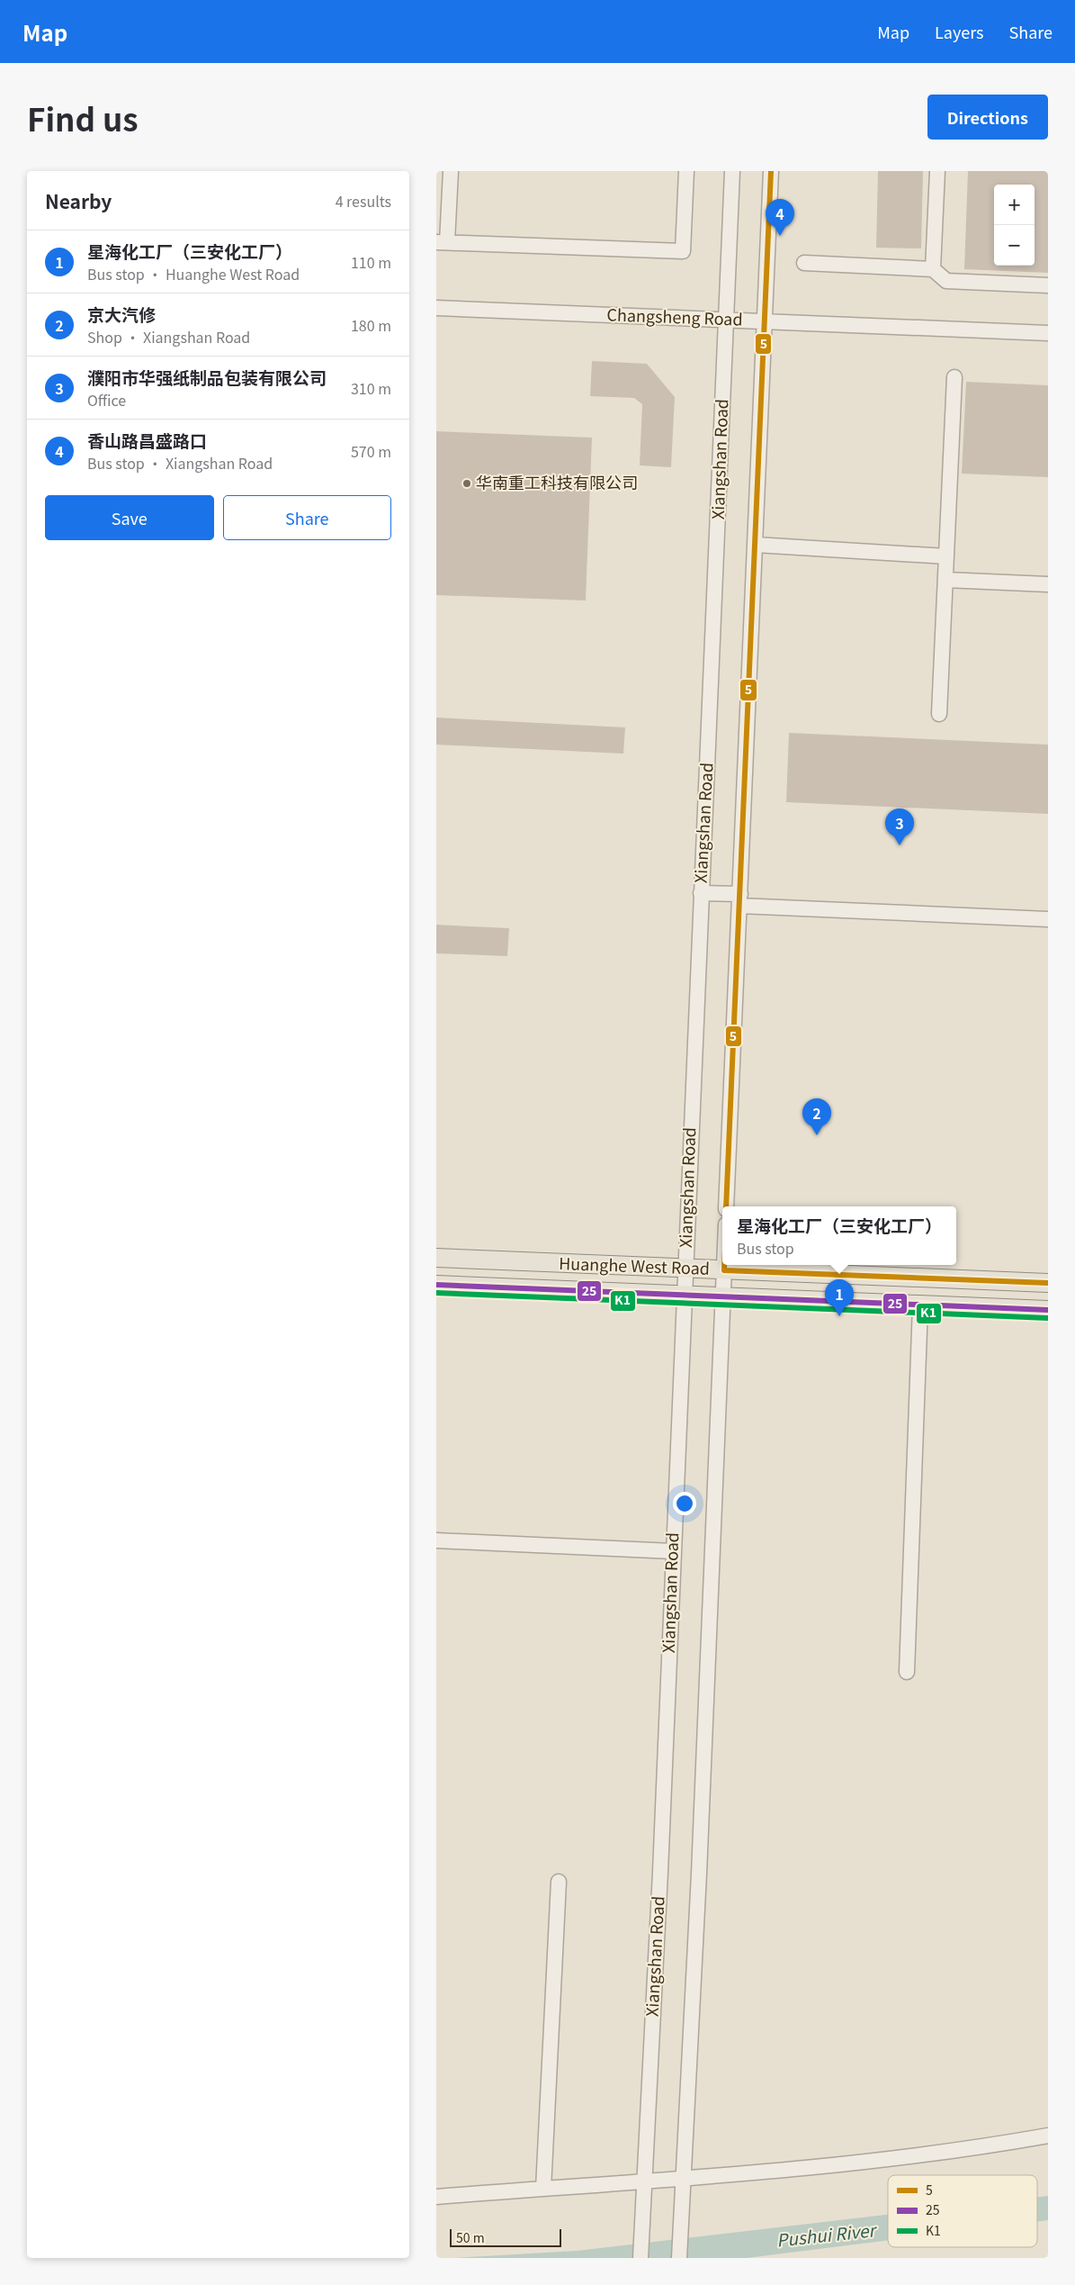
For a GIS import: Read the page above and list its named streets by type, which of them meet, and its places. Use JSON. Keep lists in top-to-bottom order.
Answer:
{
  "streets": {
    "main road": ["Huanghe West Road"],
    "street": ["Changsheng Road", "Xiangshan Road"]
  },
  "crossings": [
    ["Changsheng Road", "Xiangshan Road"],
    ["Xiangshan Road", "Huanghe West Road"]
  ],
  "water": ["Pushui River"],
  "places": ["华南重工科技有限公司"],
  "lines": ["transit line 5", "transit line 25", "transit line K1"],
  "legend": ["5", "25", "K1"],
  "scale_bar": "50 m",
  "page": {
    "header": "Map",
    "nav": ["Map", "Layers", "Share"],
    "title": "Find us",
    "buttons": [
      "Directions",
      ["Save", "Share"]
    ],
    "heading": ["Nearby", "4 results"],
    "map_buttons": ["+", "−"],
    "pins": [
      "4",
      "3",
      "2",
      "1"
    ],
    "list": [
      {
        "mark": "1",
        "name": "星海化工厂（三安化工厂）",
        "note": "Bus stop · Huanghe West Road",
        "value": "110 m"
      },
      {
        "mark": "2",
        "name": "京大汽修",
        "note": "Shop · Xiangshan Road",
        "value": "180 m"
      },
      {
        "mark": "3",
        "name": "濮阳市华强纸制品包装有限公司",
        "note": "Office",
        "value": "310 m"
      },
      {
        "mark": "4",
        "name": "香山路昌盛路口",
        "note": "Bus stop · Xiangshan Road",
        "value": "570 m"
      }
    ],
    "popup": ["星海化工厂（三安化工厂）", "Bus stop"],
    "scale": "50 m"
  }
}
